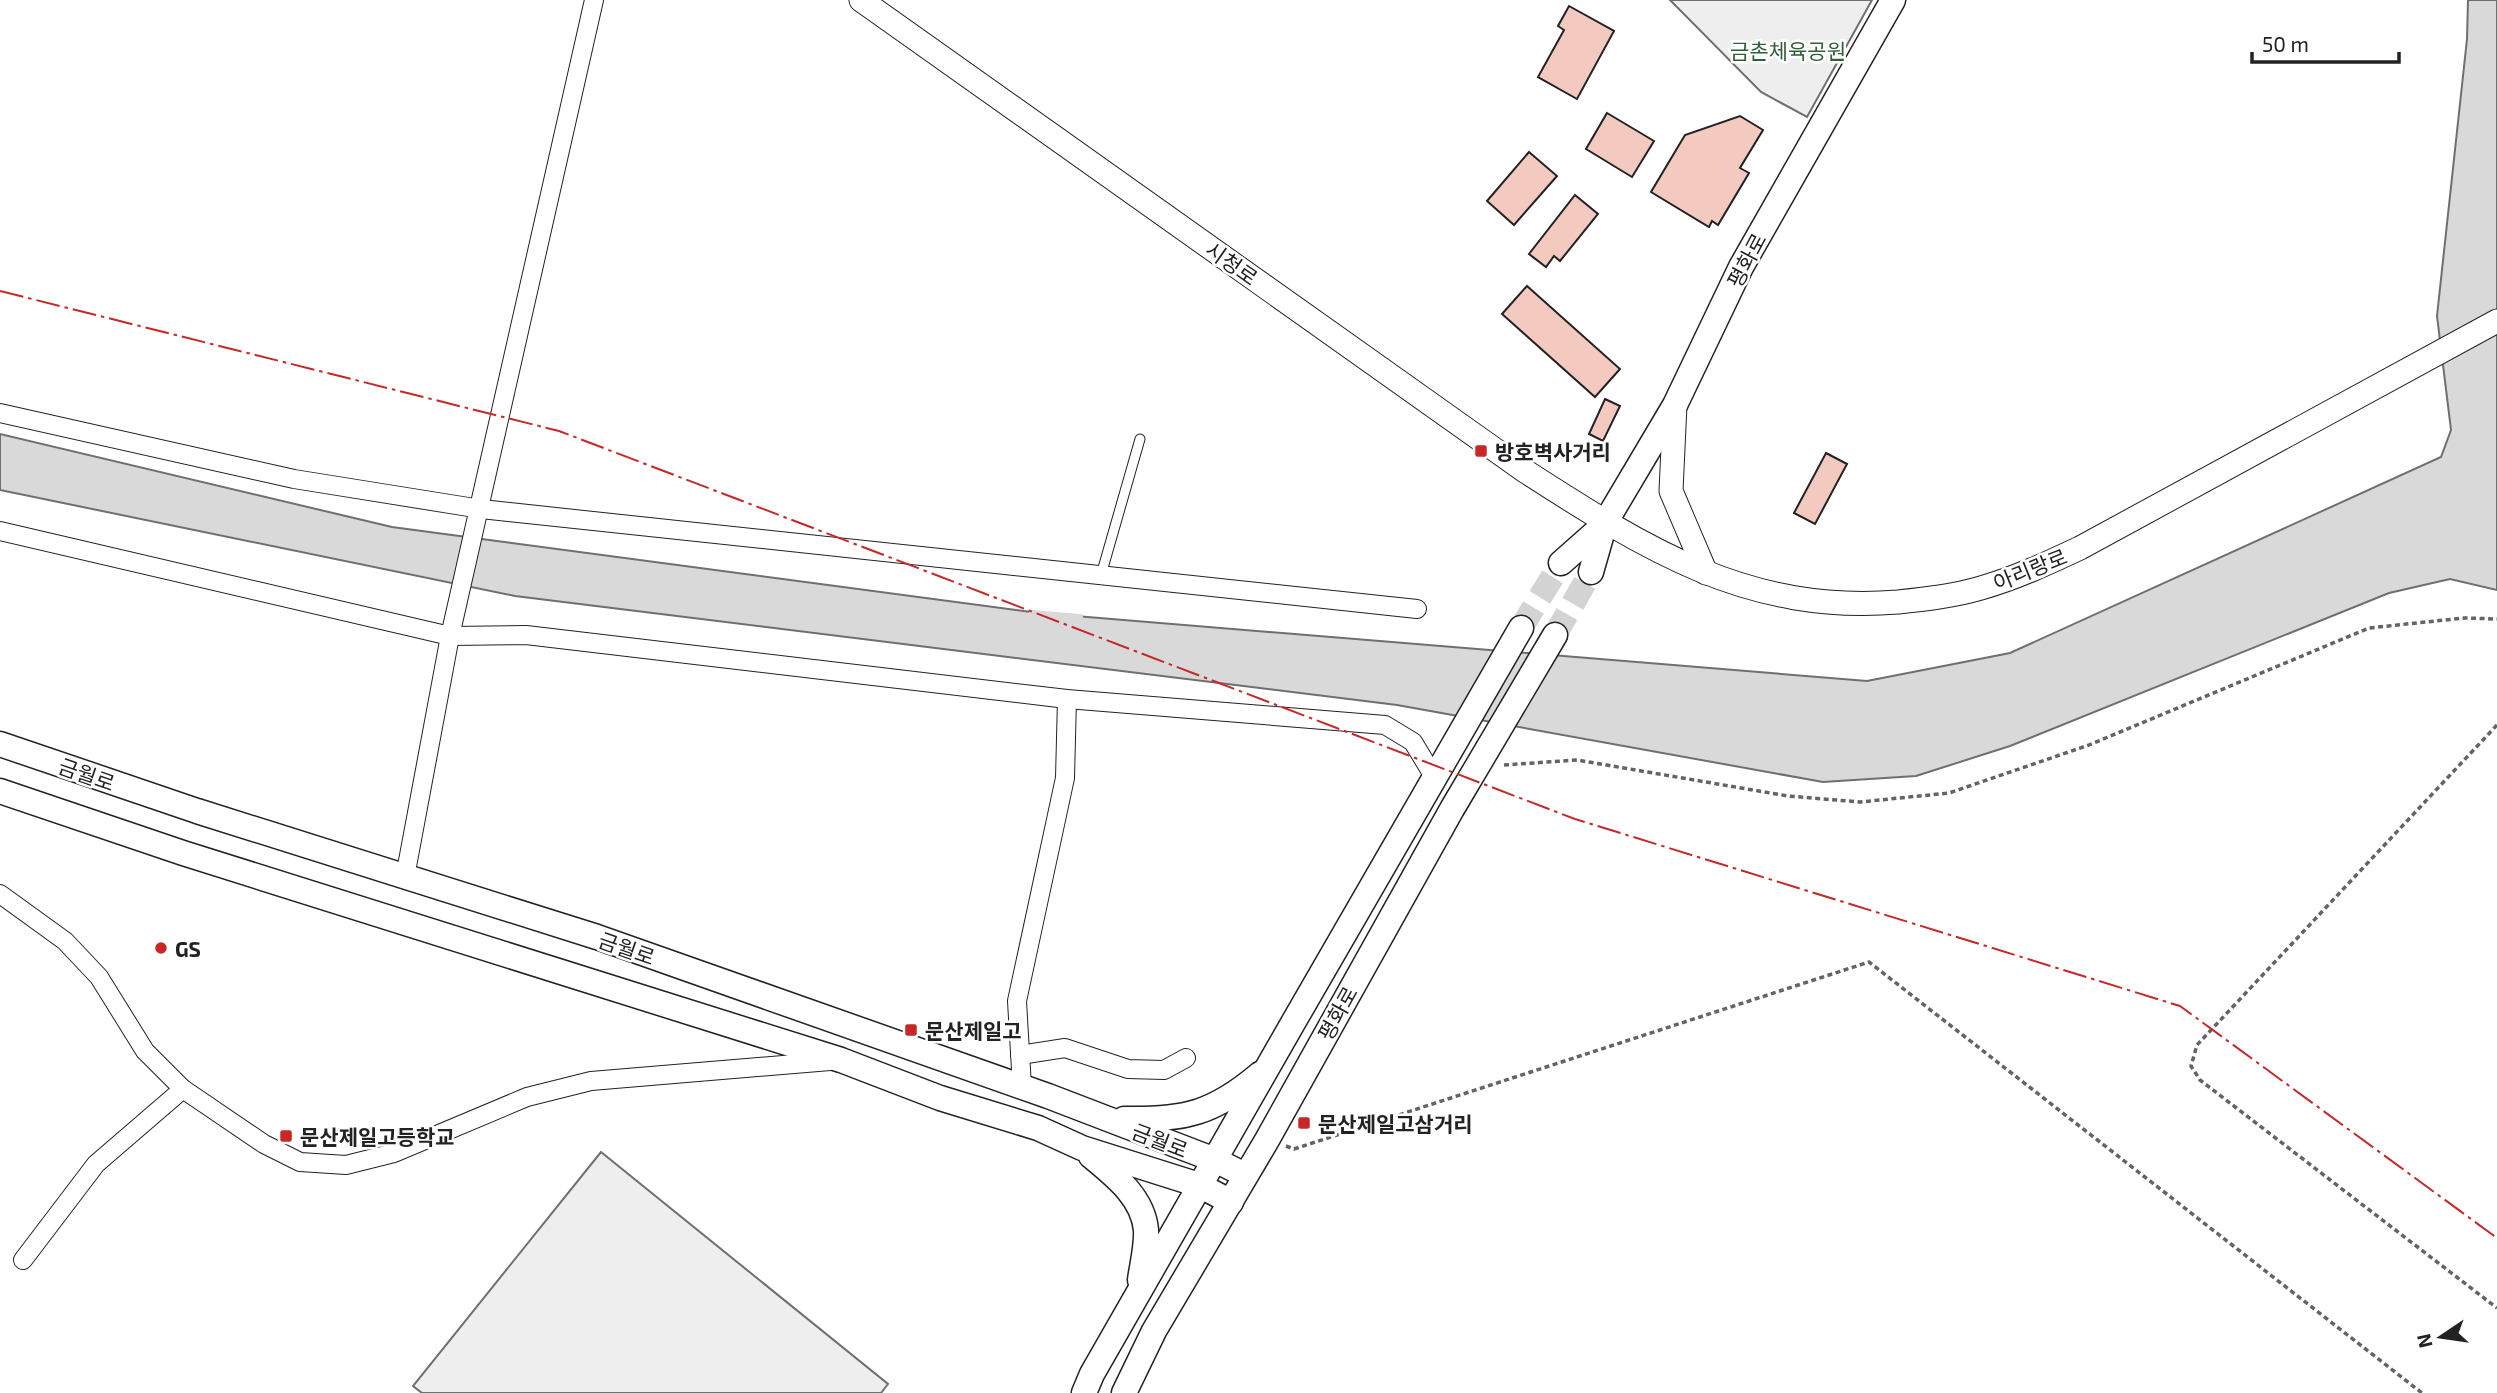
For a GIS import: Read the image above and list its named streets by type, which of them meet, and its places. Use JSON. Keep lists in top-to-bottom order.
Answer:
{
  "streets": {
    "main road": ["평화로", "금월로"],
    "street": ["시청로", "아리랑로"]
  },
  "crossings": [
    ["평화로", "시청로"],
    ["평화로", "아리랑로"],
    ["평화로", "금월로"],
    ["시청로", "아리랑로"]
  ],
  "parks": ["금촌체육공원"],
  "places": {
    "transit": [
      "방호벽사거리",
      "문산제일고",
      "문산제일고삼거리",
      "문산제일고등학교"
    ],
    "other": ["GS"]
  },
  "scale_bar": "50 m",
  "north": "left"
}
